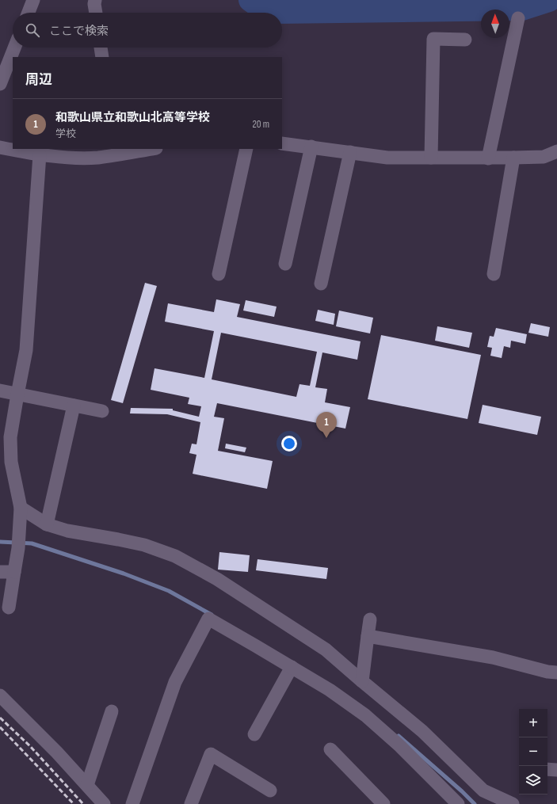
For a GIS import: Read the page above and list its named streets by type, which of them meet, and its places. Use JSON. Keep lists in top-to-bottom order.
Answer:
{
  "north": "top",
  "page": {
    "search": "ここで検索",
    "heading": "周辺",
    "list": [
      {
        "mark": "1",
        "name": "和歌山県立和歌山北高等学校",
        "note": "学校",
        "value": "20 m"
      }
    ],
    "pins": "1",
    "map_buttons": ["+", "−"]
  }
}
